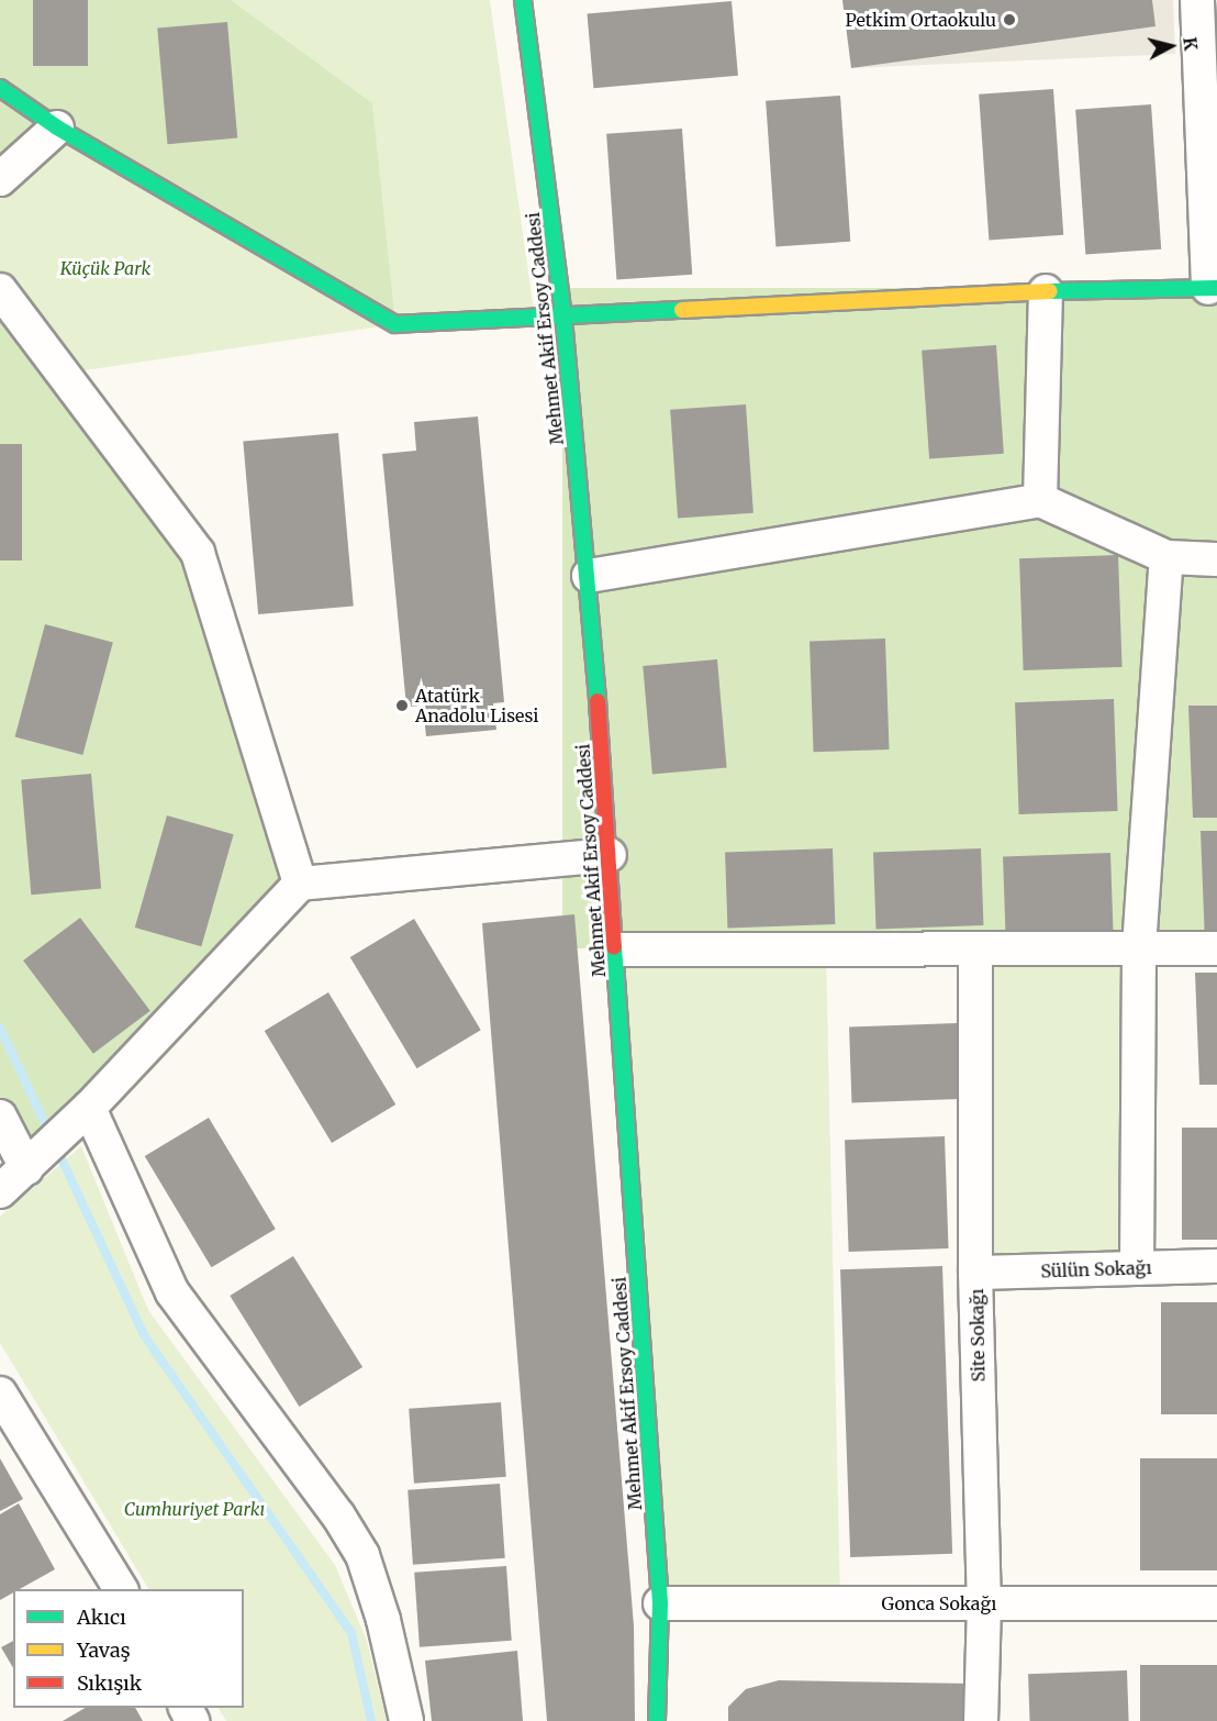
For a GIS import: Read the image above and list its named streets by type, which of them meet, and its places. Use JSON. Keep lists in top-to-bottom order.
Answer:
{
  "streets": {
    "main road": ["Mehmet Akif Ersoy Caddesi"],
    "street": ["Sülün Sokağı", "Site Sokağı", "Gonca Sokağı"]
  },
  "crossings": [
    ["Mehmet Akif Ersoy Caddesi", "Gonca Sokağı"],
    ["Sülün Sokağı", "Site Sokağı"],
    ["Site Sokağı", "Gonca Sokağı"]
  ],
  "parks": ["Küçük Park", "Cumhuriyet Parkı"],
  "places": ["Petkim Ortaokulu", "Atatürk Anadolu Lisesi"],
  "legend": ["Akıcı", "Yavaş", "Sıkışık"],
  "north": "right"
}
